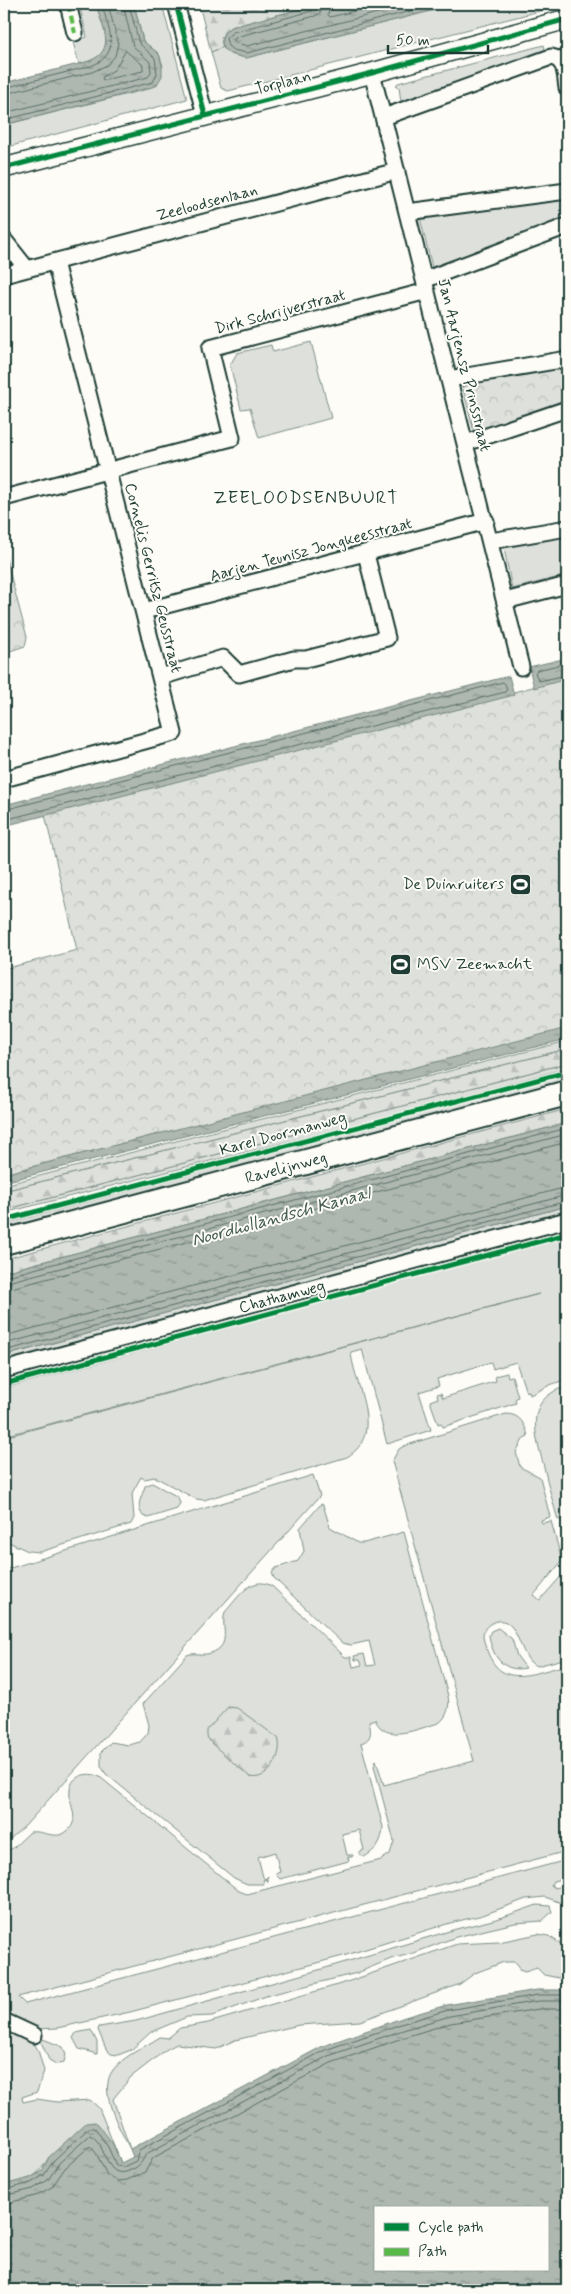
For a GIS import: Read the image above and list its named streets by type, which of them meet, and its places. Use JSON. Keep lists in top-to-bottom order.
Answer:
{
  "streets": {
    "main road": ["Ravelijnweg"],
    "street": [
      "Torplaan",
      "Zeeloodsenlaan",
      "Dirk Schrijverstraat",
      "Jan Aarjensz Prinsstraat",
      "Aarjen Teunisz Jongkeesstraat",
      "Cornelis Gerritsz Geusstraat",
      "Chathamweg"
    ],
    "cycle path": ["Karel Doormanweg"]
  },
  "crossings": [
    ["Torplaan", "Jan Aarjensz Prinsstraat"],
    ["Zeeloodsenlaan", "Jan Aarjensz Prinsstraat"],
    ["Zeeloodsenlaan", "Cornelis Gerritsz Geusstraat"],
    ["Dirk Schrijverstraat", "Jan Aarjensz Prinsstraat"],
    ["Dirk Schrijverstraat", "Cornelis Gerritsz Geusstraat"],
    ["Jan Aarjensz Prinsstraat", "Aarjen Teunisz Jongkeesstraat"],
    ["Aarjen Teunisz Jongkeesstraat", "Cornelis Gerritsz Geusstraat"]
  ],
  "districts": ["ZEELOODSENBUURT"],
  "water": ["Noordhollandsch Kanaal"],
  "places": {
    "sports": ["De Duinruiters", "MSV Zeemacht"]
  },
  "legend": ["Cycle path", "Path"],
  "scale_bar": "50 m"
}
